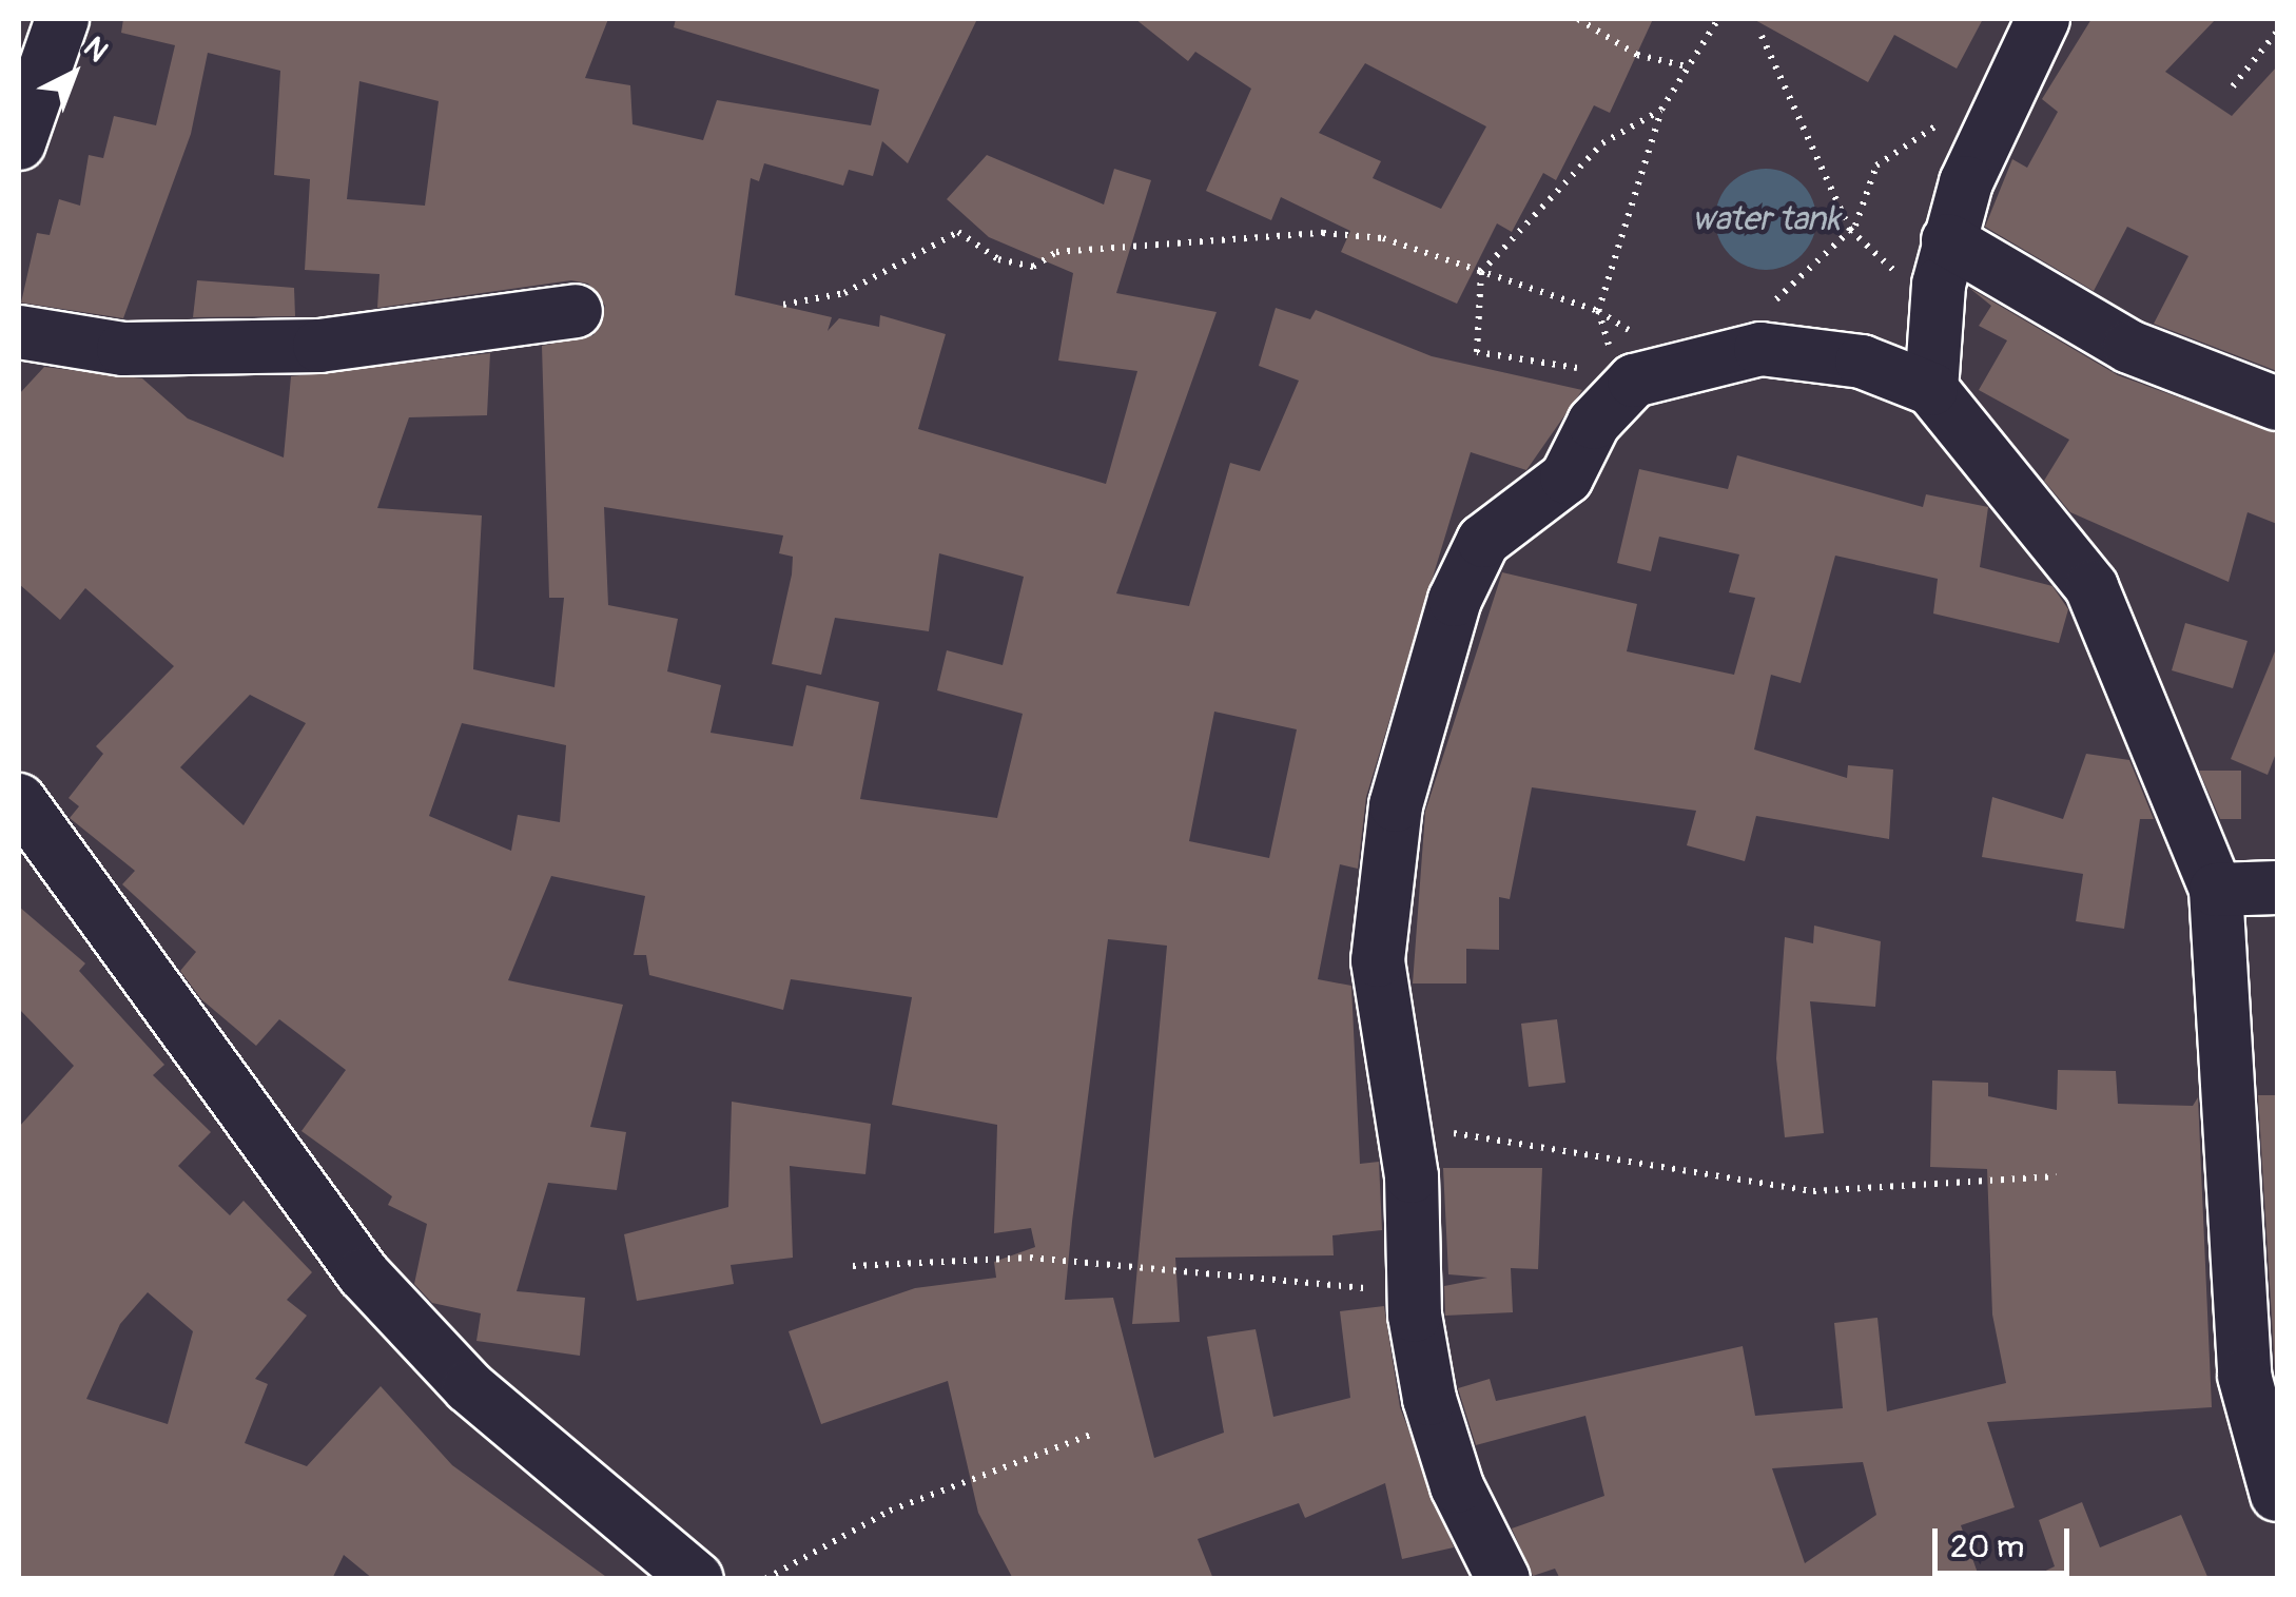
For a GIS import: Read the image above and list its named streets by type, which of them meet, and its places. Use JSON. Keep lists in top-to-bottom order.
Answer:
{
  "water": ["water tank"],
  "scale_bar": "20 m",
  "north": "top right"
}
